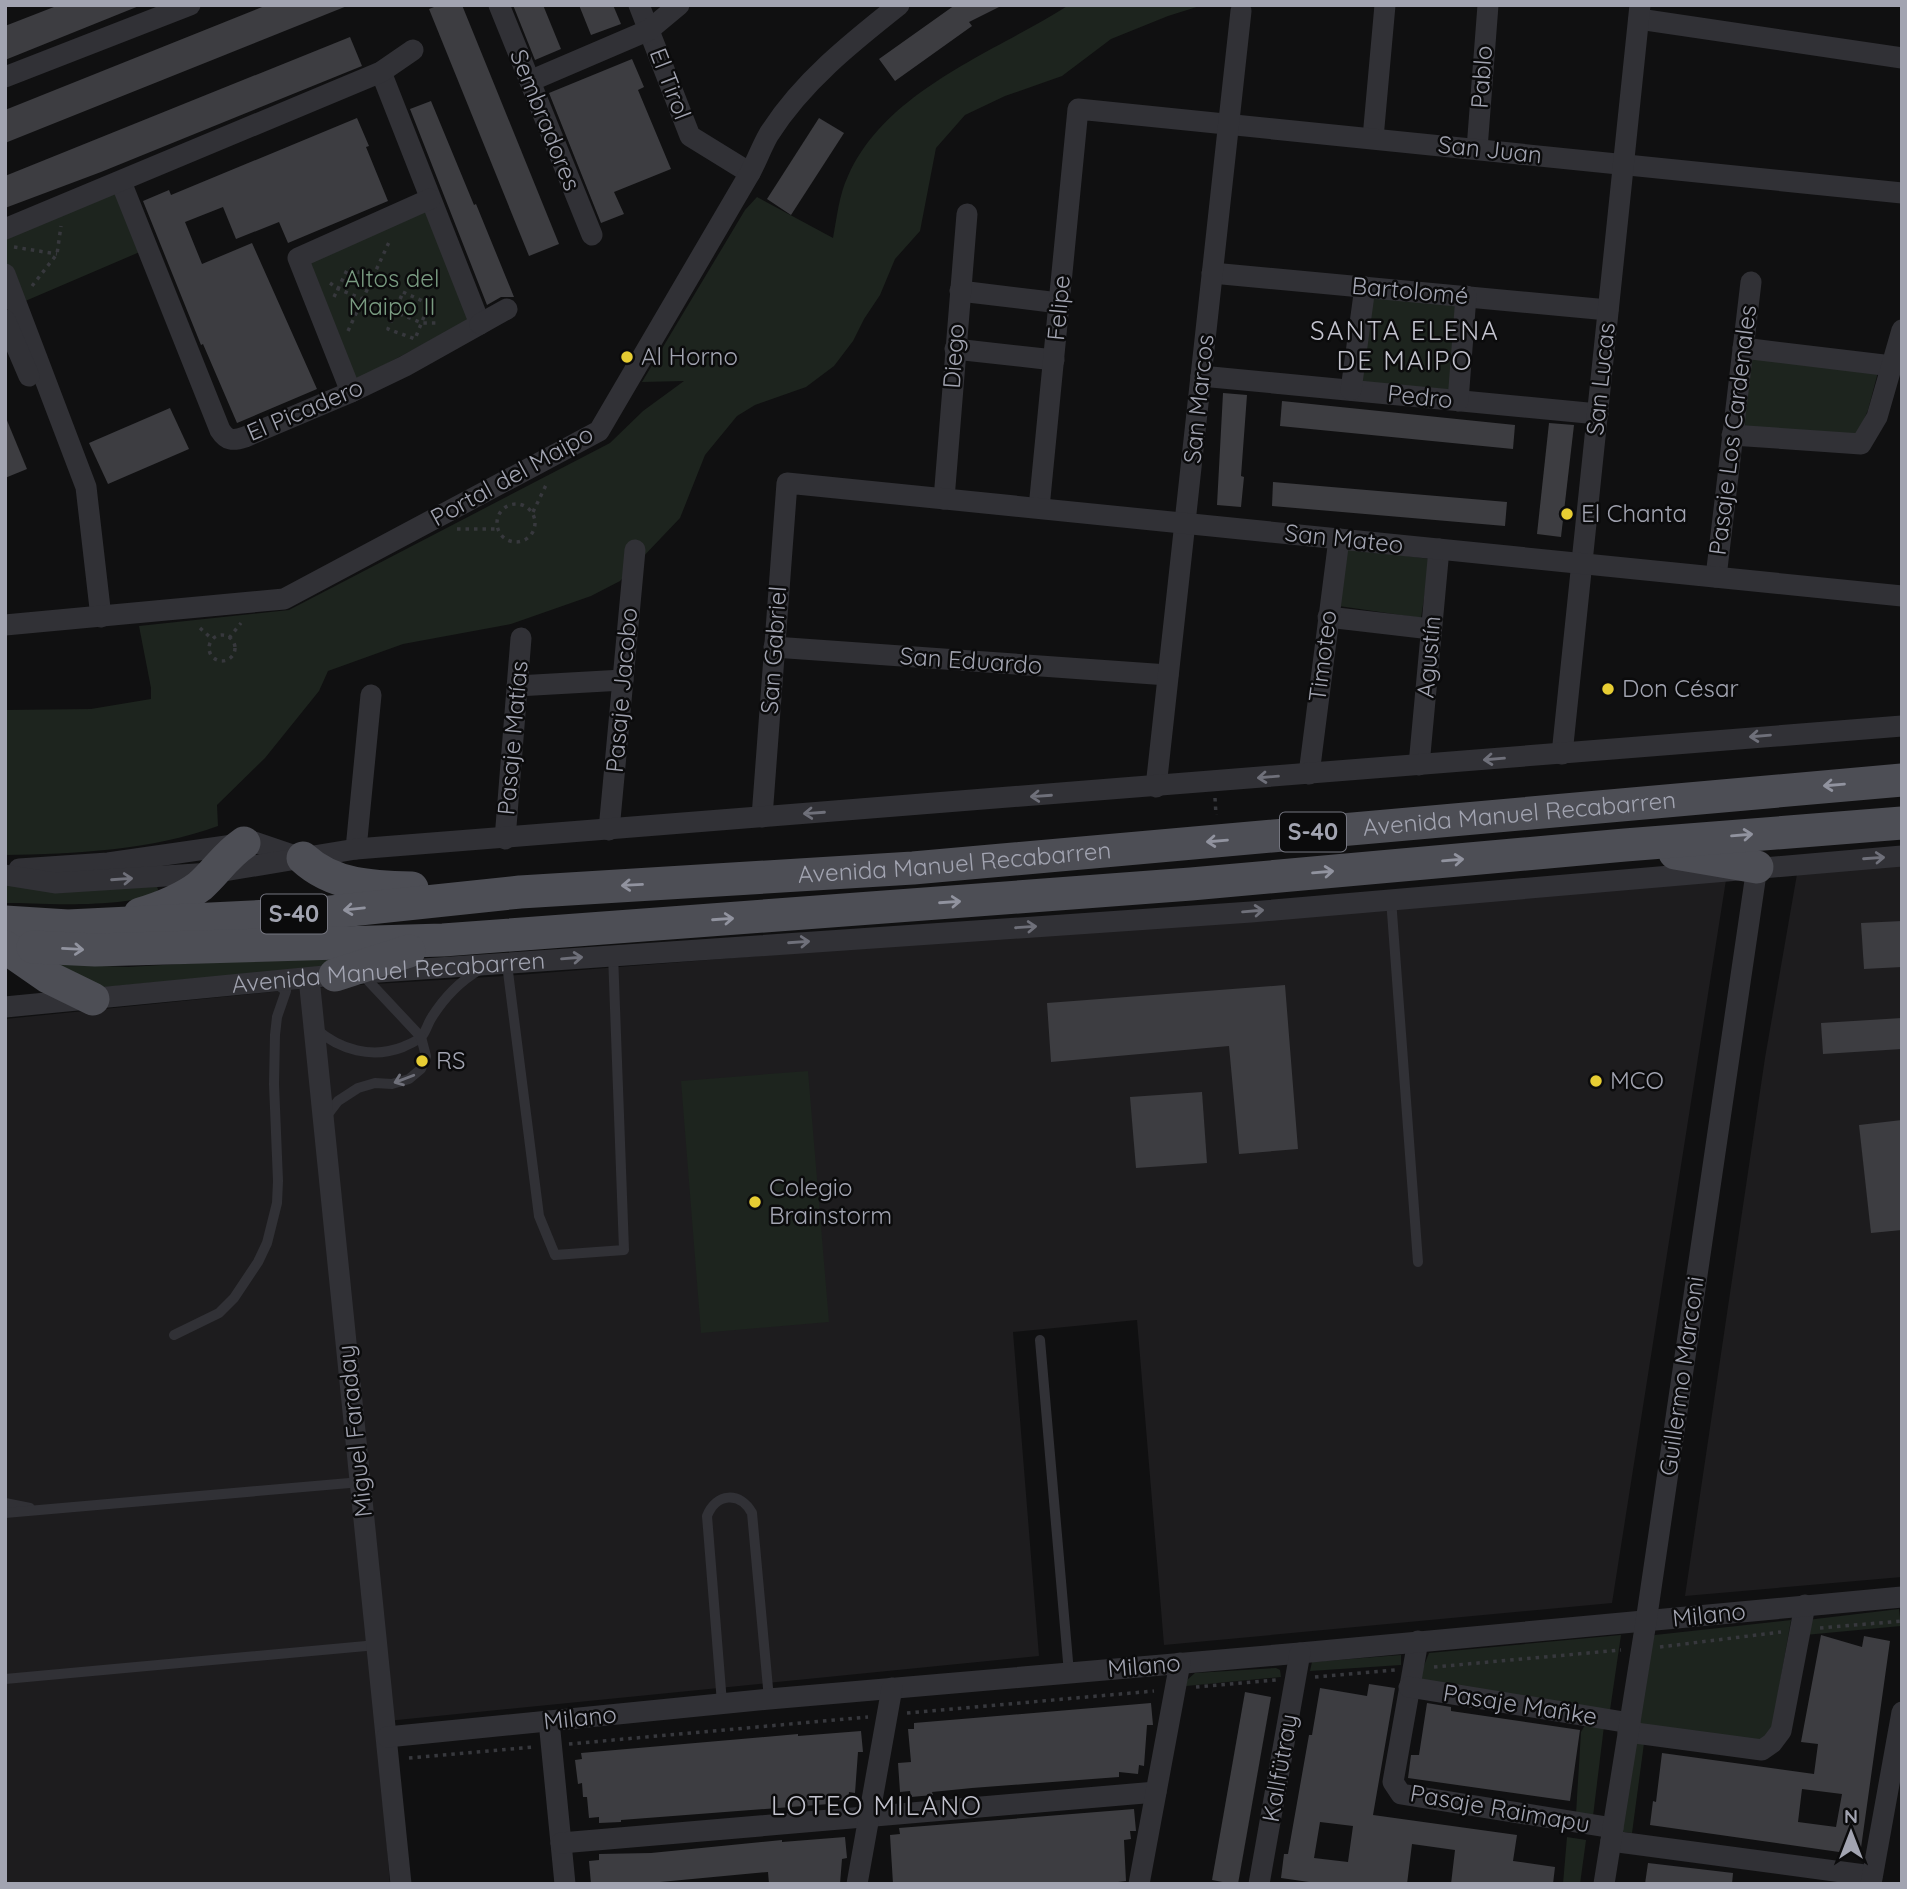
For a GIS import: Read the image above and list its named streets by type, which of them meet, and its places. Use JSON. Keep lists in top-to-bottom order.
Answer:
{
  "streets": {
    "main road": ["Avenida Manuel Recabarren", "S-40"],
    "street": [
      "Pablo",
      "El Tirol",
      "Sembradores",
      "San Juan",
      "Bartolomé",
      "Felipe",
      "Diego",
      "San Lucas",
      "Pedro",
      "San Marcos",
      "El Picadero",
      "Pasaje Los Cardenales",
      "Portal del Maipo",
      "San Mateo",
      "San Gabriel",
      "Timoteo",
      "Agustín",
      "San Eduardo",
      "Pasaje Jacobo",
      "Pasaje Matías",
      "Guillermo Marconi",
      "Miguel Faraday",
      "Milano",
      "Pasaje Mañke",
      "Kallfütray",
      "Pasaje Raimapu"
    ]
  },
  "crossings": [
    ["Pablo", "San Juan"],
    ["El Tirol", "Portal del Maipo"],
    ["San Juan", "Felipe"],
    ["San Juan", "San Lucas"],
    ["San Juan", "San Marcos"],
    ["Bartolomé", "San Lucas"],
    ["Bartolomé", "San Marcos"],
    ["Felipe", "San Mateo"],
    ["Diego", "San Mateo"],
    ["San Lucas", "Pedro"],
    ["San Lucas", "San Mateo"],
    ["Pedro", "San Marcos"],
    ["San Marcos", "San Mateo"],
    ["San Marcos", "San Eduardo"],
    ["Pasaje Los Cardenales", "San Mateo"],
    ["San Mateo", "San Gabriel"],
    ["San Mateo", "Timoteo"],
    ["San Mateo", "Agustín"],
    ["San Gabriel", "San Eduardo"],
    ["Avenida Manuel Recabarren", "Guillermo Marconi"],
    ["Avenida Manuel Recabarren", "Miguel Faraday"],
    ["Guillermo Marconi", "Milano"],
    ["Guillermo Marconi", "Pasaje Mañke"],
    ["Guillermo Marconi", "Pasaje Raimapu"],
    ["Miguel Faraday", "Milano"],
    ["Milano", "Kallfütray"],
    ["Pasaje Mañke", "Pasaje Raimapu"]
  ],
  "districts": ["SANTA ELENA DE MAIPO", "LOTEO MILANO"],
  "parks": ["Altos del Maipo II"],
  "places": [
    "Al Horno",
    "El Chanta",
    "Don César",
    "RS",
    "MCO",
    "Colegio Brainstorm"
  ],
  "north": "top"
}
